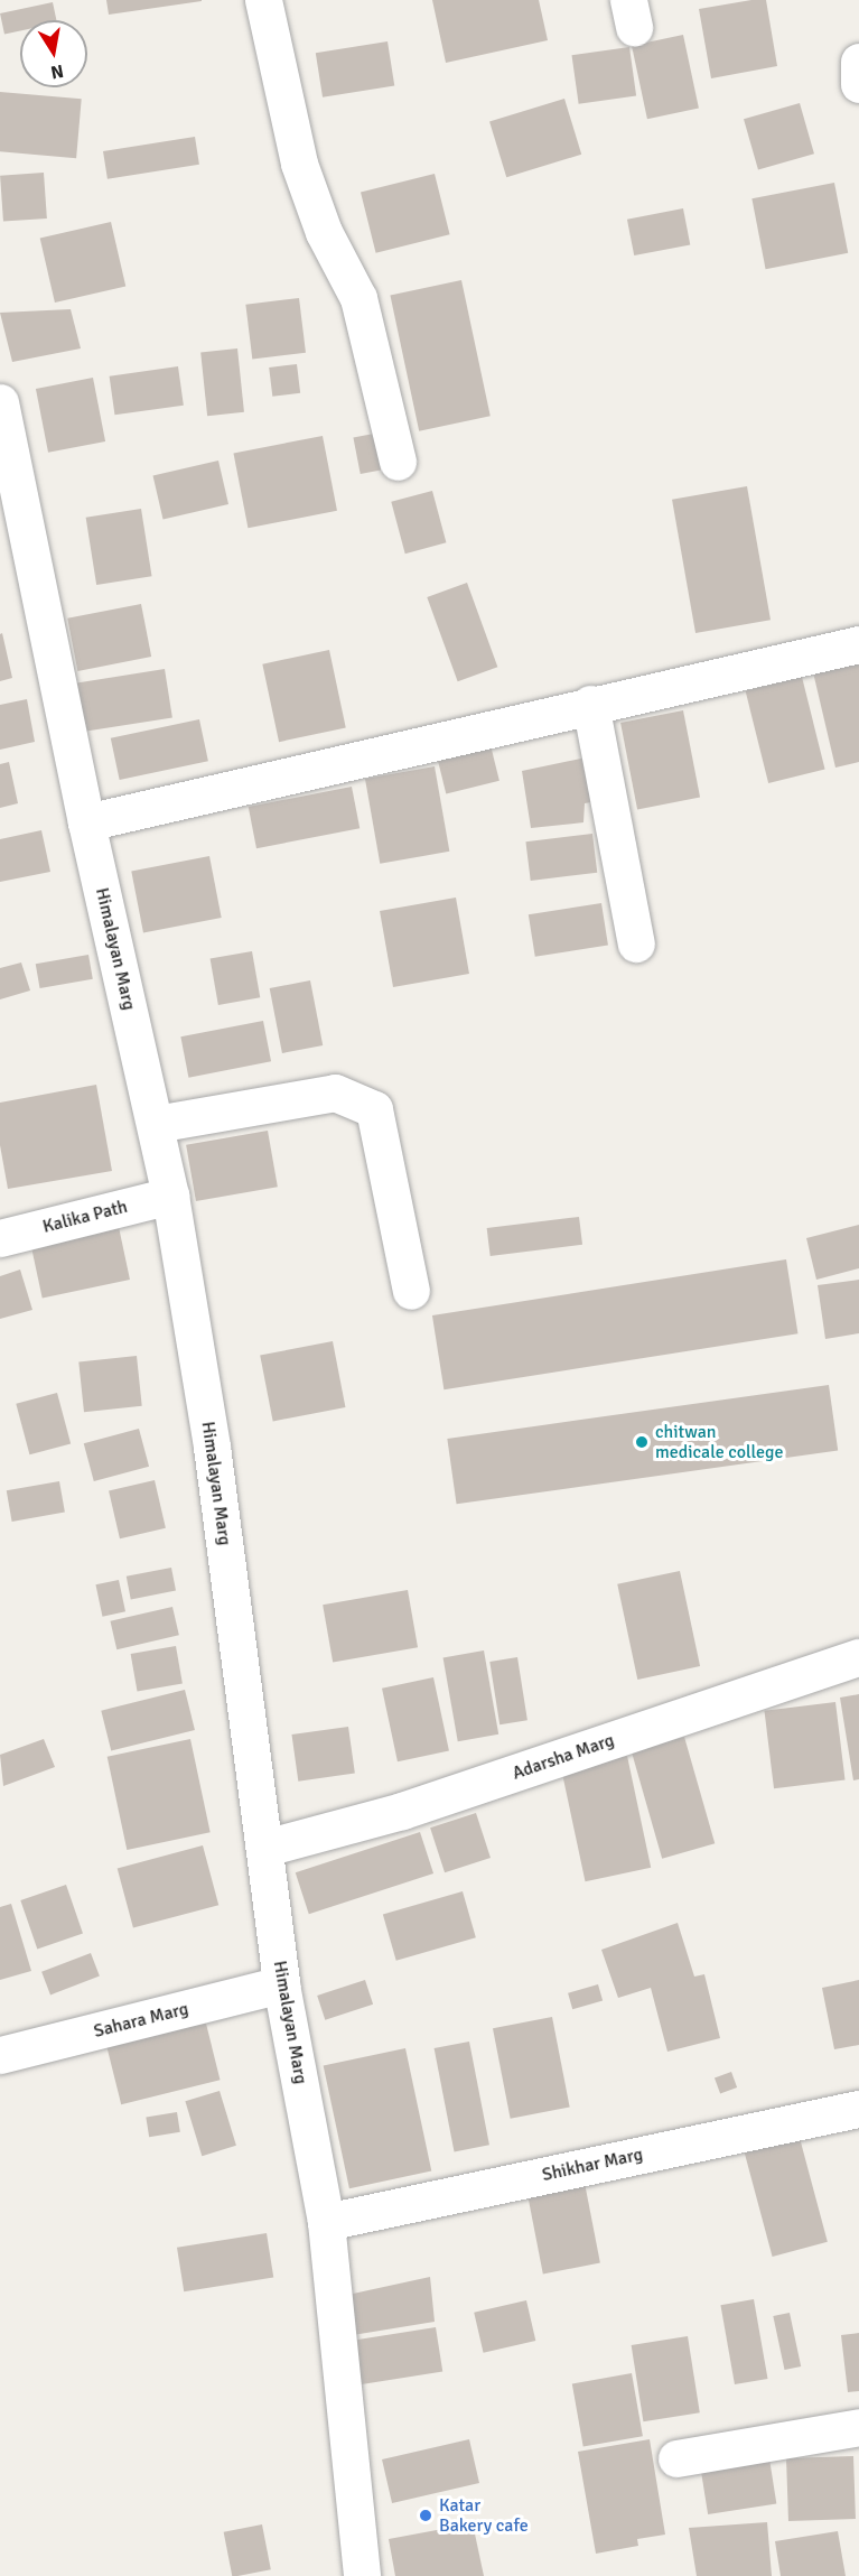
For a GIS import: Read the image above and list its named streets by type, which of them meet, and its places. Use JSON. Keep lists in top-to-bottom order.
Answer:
{
  "streets": {
    "street": [
      "Himalayan Marg",
      "Kalika Path",
      "Adarsha Marg",
      "Sahara Marg",
      "Shikhar Marg"
    ]
  },
  "crossings": [
    ["Himalayan Marg", "Kalika Path"],
    ["Himalayan Marg", "Adarsha Marg"],
    ["Himalayan Marg", "Sahara Marg"],
    ["Himalayan Marg", "Shikhar Marg"]
  ],
  "places": ["chitwan medicale college", "Katar Bakery cafe"],
  "north": "bottom"
}
